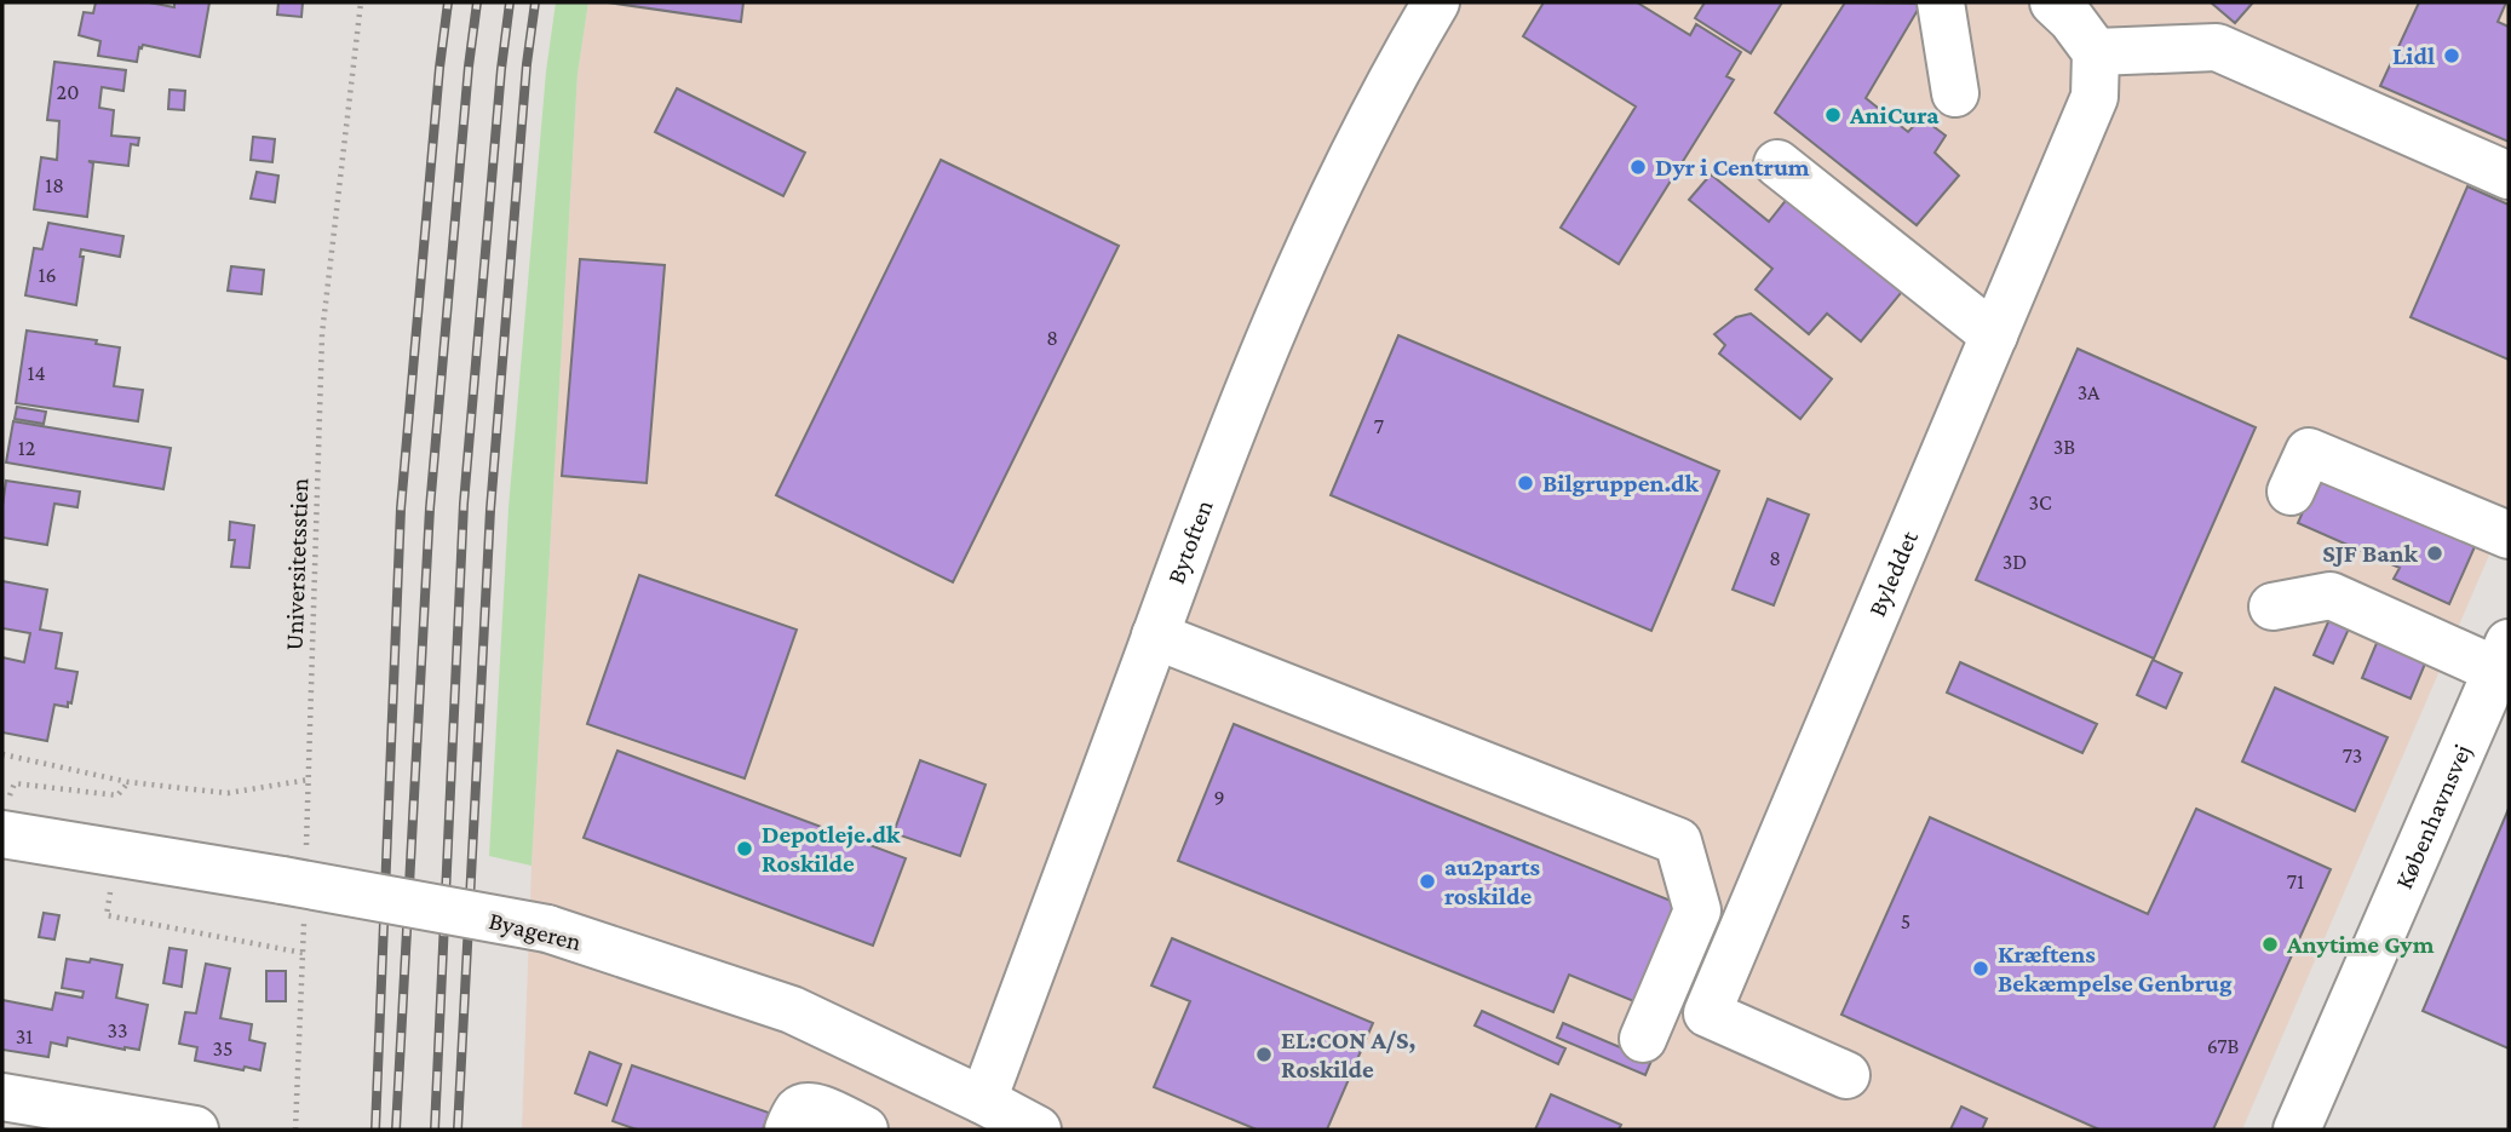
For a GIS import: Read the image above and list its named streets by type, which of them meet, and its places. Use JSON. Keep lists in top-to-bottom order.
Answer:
{
  "streets": {
    "street": [
      "Bytoften",
      "Byleddet",
      "Københavnsvej",
      "Byageren"
    ],
    "path": ["Universitetsstien"]
  },
  "crossings": [
    ["Bytoften", "Byageren"],
    ["Universitetsstien", "Byageren"]
  ],
  "places": [
    "Lidl",
    "AniCura",
    "Dyr i Centrum",
    "Bilgruppen.dk",
    "SJF Bank",
    "Depotleje.dk Roskilde",
    "au2parts roskilde",
    "Anytime Gym",
    "Kræftens Bekæmpelse Genbrug",
    "EL:CON A/S, Roskilde"
  ],
  "house_numbers": [
    "20",
    "18",
    "16",
    "8",
    "14",
    "3A",
    "7",
    "3B",
    "12",
    "3C",
    "8",
    "3D",
    "73",
    "9",
    "71",
    "5",
    "33",
    "31",
    "67B",
    "35"
  ]
}
